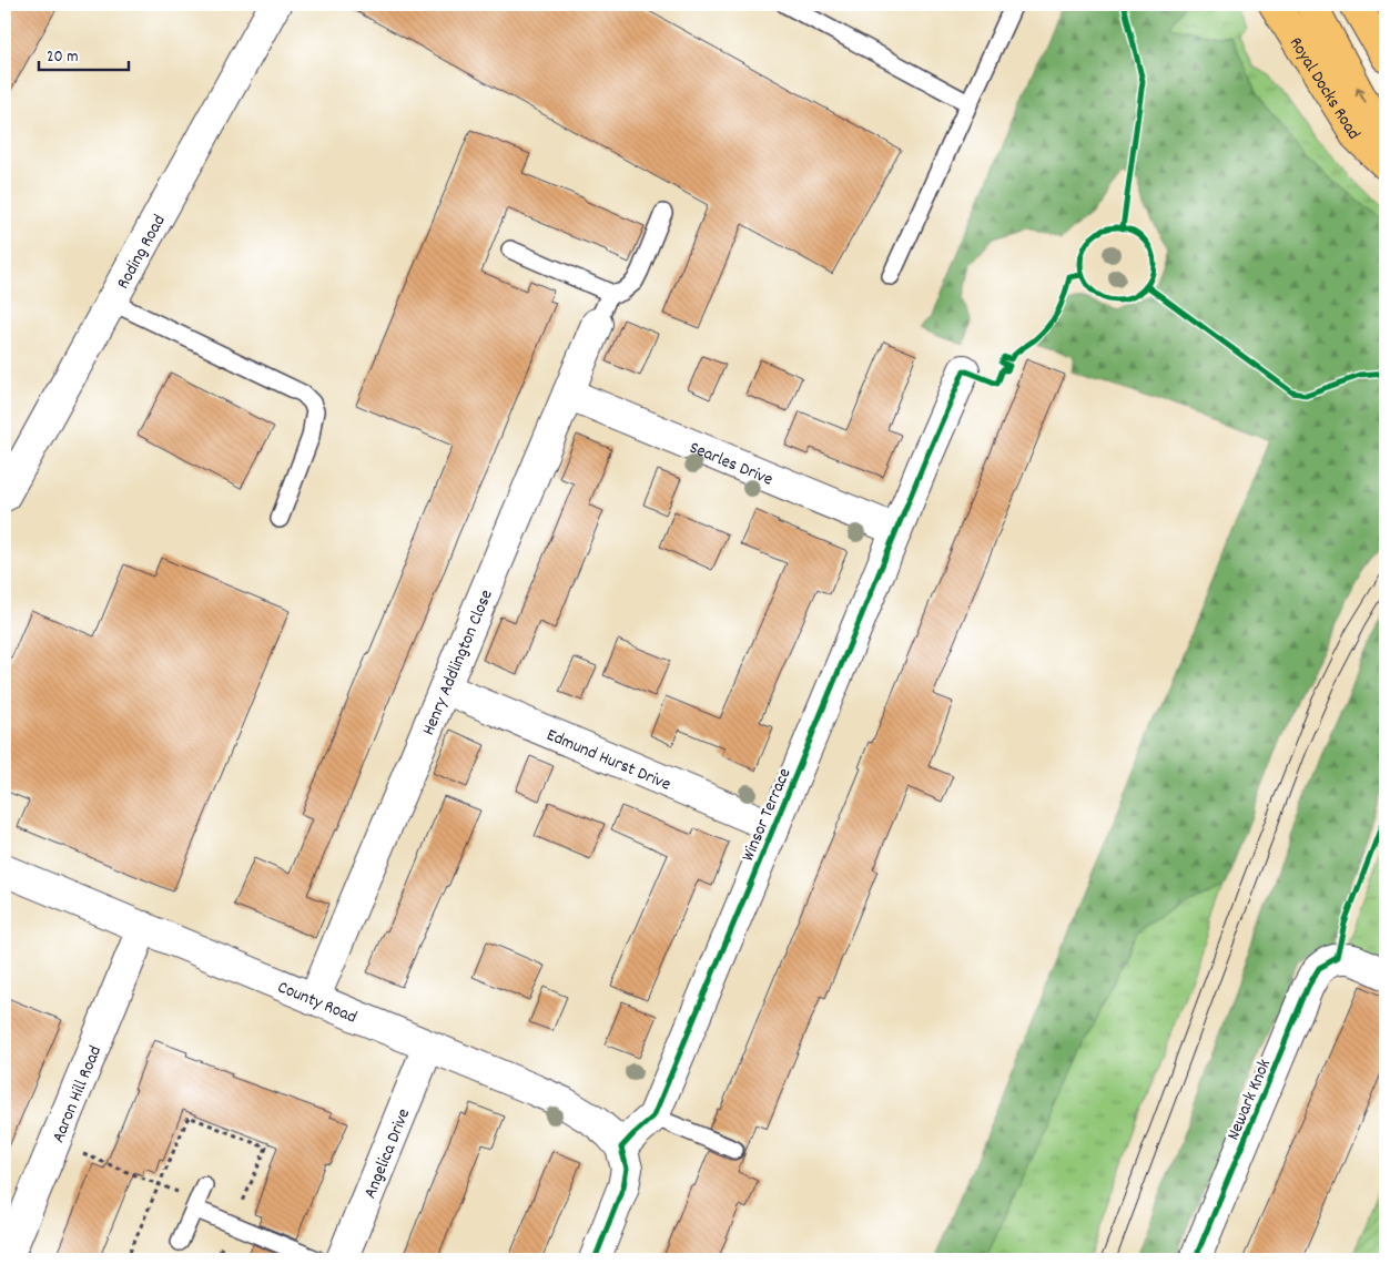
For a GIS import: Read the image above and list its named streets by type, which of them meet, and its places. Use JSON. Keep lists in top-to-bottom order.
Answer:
{
  "streets": {
    "highway": ["Royal Docks Road"],
    "street": [
      "Roding Road",
      "Searles Drive",
      "Henry Addlington Close",
      "Edmund Hurst Drive",
      "Winsor Terrace",
      "County Road",
      "Aaron Hill Road",
      "Newark Knok",
      "Angelica Drive"
    ]
  },
  "crossings": [
    ["Searles Drive", "Henry Addlington Close"],
    ["Searles Drive", "Winsor Terrace"],
    ["Henry Addlington Close", "Edmund Hurst Drive"],
    ["Henry Addlington Close", "County Road"],
    ["Edmund Hurst Drive", "Winsor Terrace"],
    ["Winsor Terrace", "County Road"],
    ["County Road", "Aaron Hill Road"],
    ["County Road", "Angelica Drive"]
  ],
  "scale_bar": "20 m"
}
